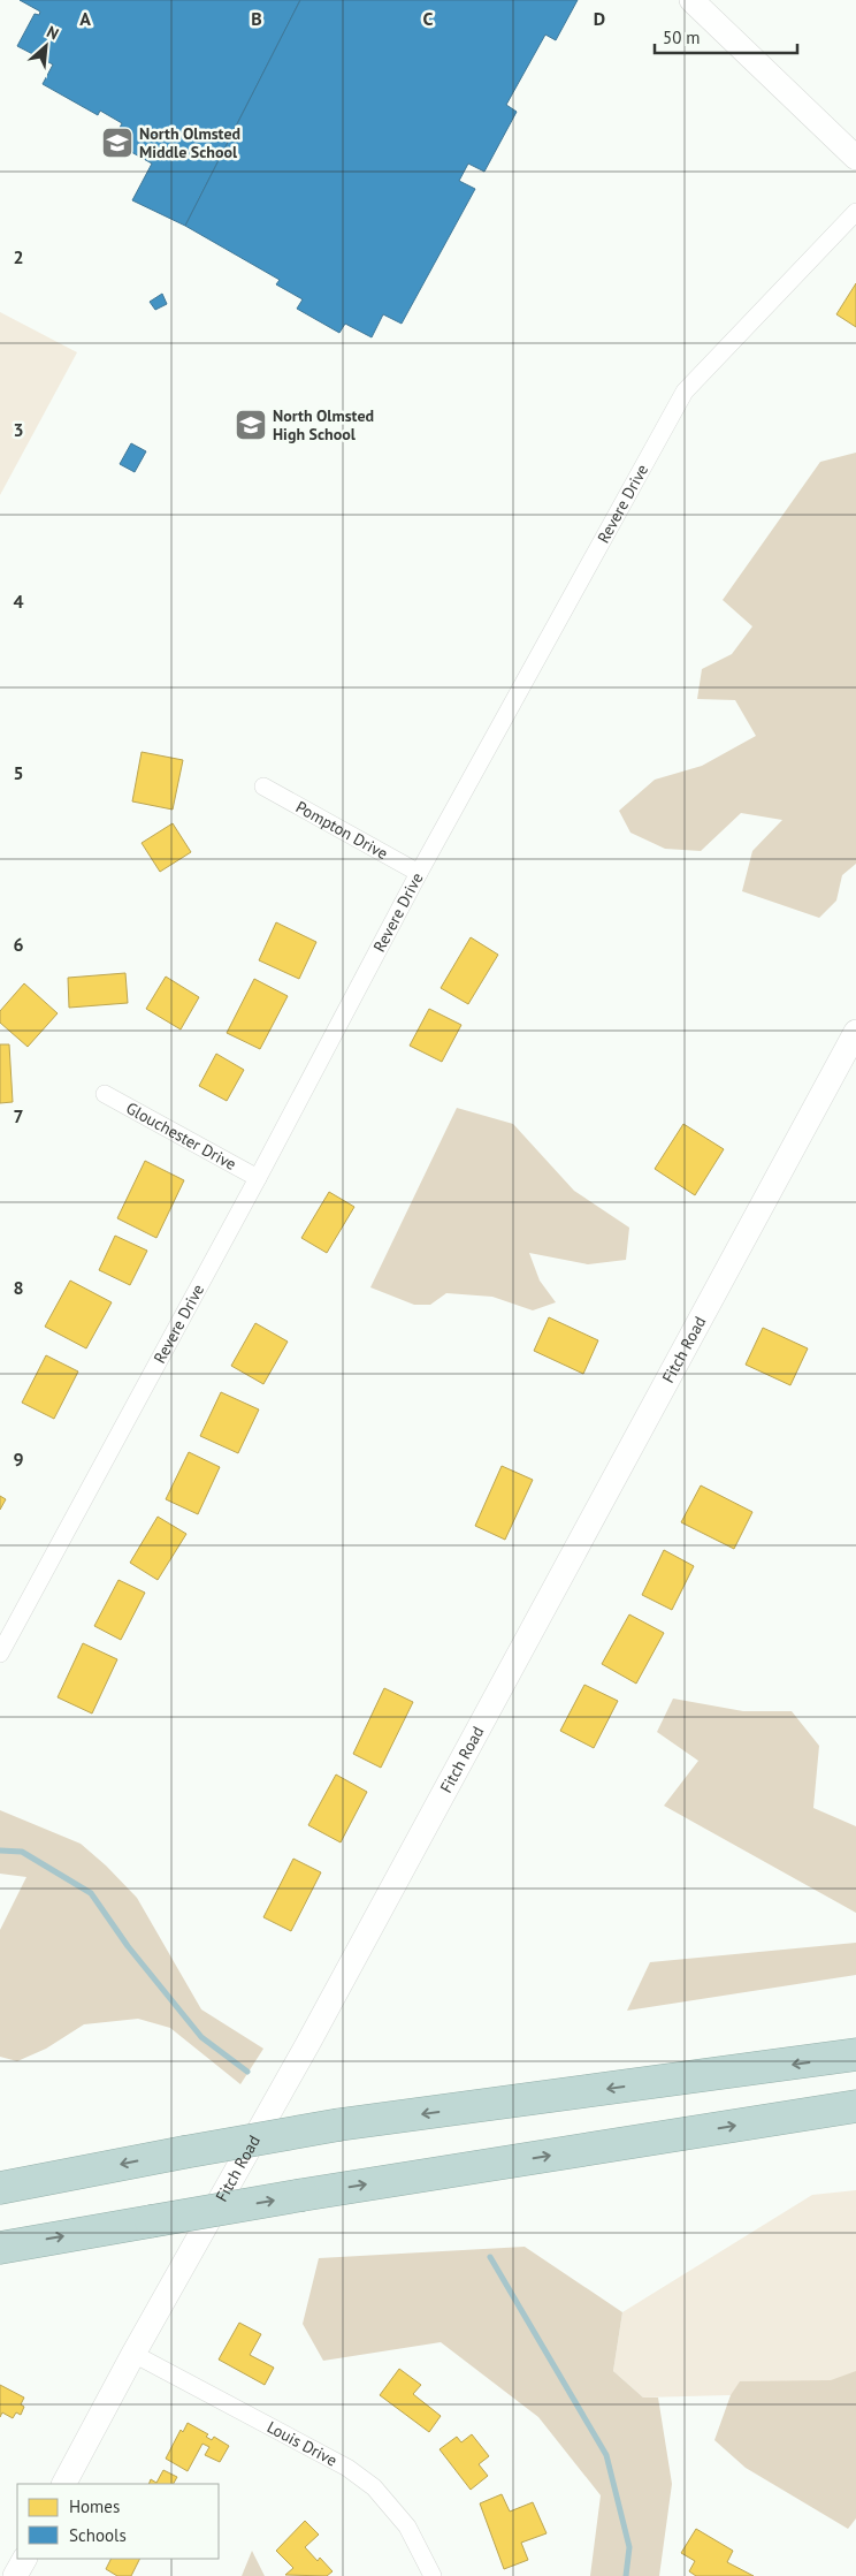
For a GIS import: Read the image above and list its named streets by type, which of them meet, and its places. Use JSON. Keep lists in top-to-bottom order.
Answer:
{
  "streets": {
    "street": [
      "Revere Drive",
      "Pompton Drive",
      "Glouchester Drive",
      "Fitch Road",
      "Louis Drive"
    ]
  },
  "crossings": [
    ["Revere Drive", "Pompton Drive"],
    ["Revere Drive", "Glouchester Drive"],
    ["Fitch Road", "Louis Drive"]
  ],
  "places": {
    "school or university": ["North Olmsted Middle School", "North Olmsted High School"]
  },
  "legend": ["Homes", "Schools"],
  "scale_bar": "50 m",
  "north": "top right",
  "grid": {
    "columns": [
      "A",
      "B",
      "C",
      "D"
    ],
    "rows": [
      "2",
      "3",
      "4",
      "5",
      "6",
      "7",
      "8",
      "9"
    ]
  }
}
